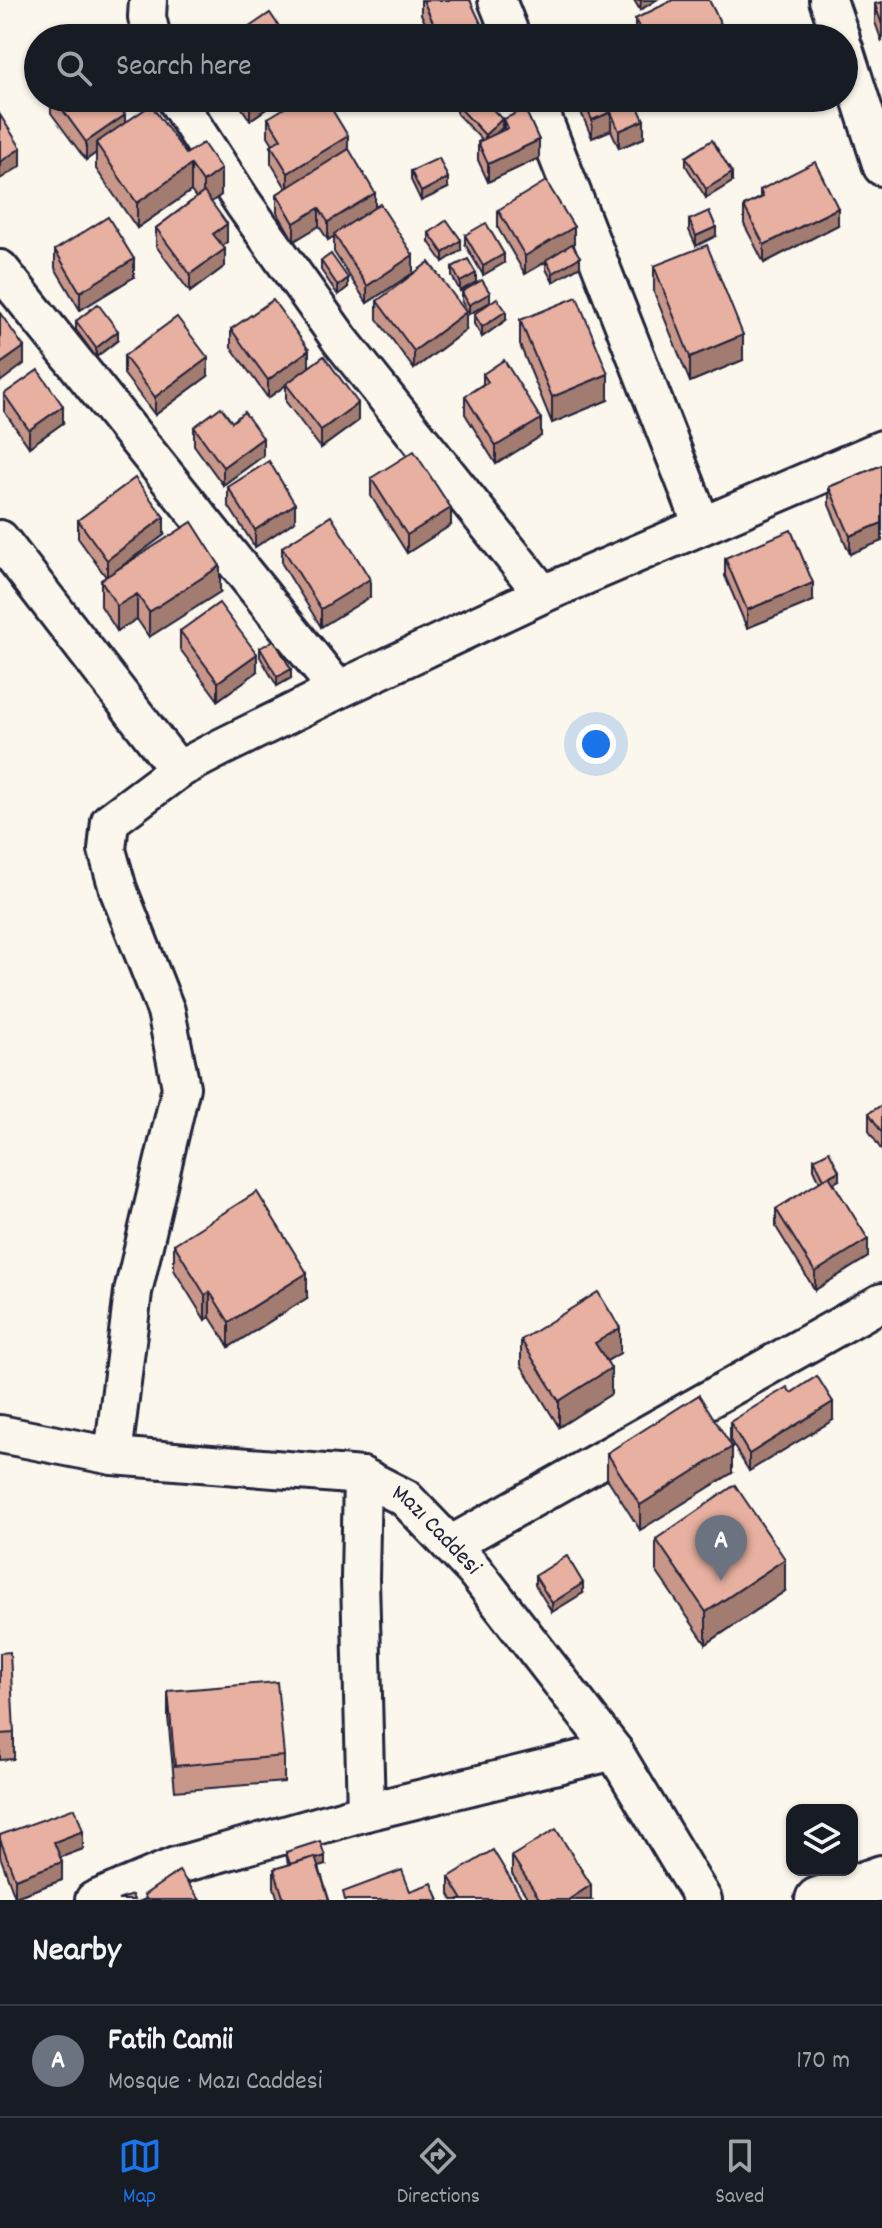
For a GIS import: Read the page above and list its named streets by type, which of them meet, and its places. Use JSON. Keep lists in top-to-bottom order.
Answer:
{
  "streets": {
    "street": ["Mazı Caddesi"]
  },
  "page": {
    "search": "Search here",
    "pins": "A",
    "heading": "Nearby",
    "list": [
      {
        "mark": "A",
        "name": "Fatih Camii",
        "note": "Mosque · Mazı Caddesi",
        "value": "170 m"
      }
    ],
    "nav": ["Map", "Directions", "Saved"]
  }
}
